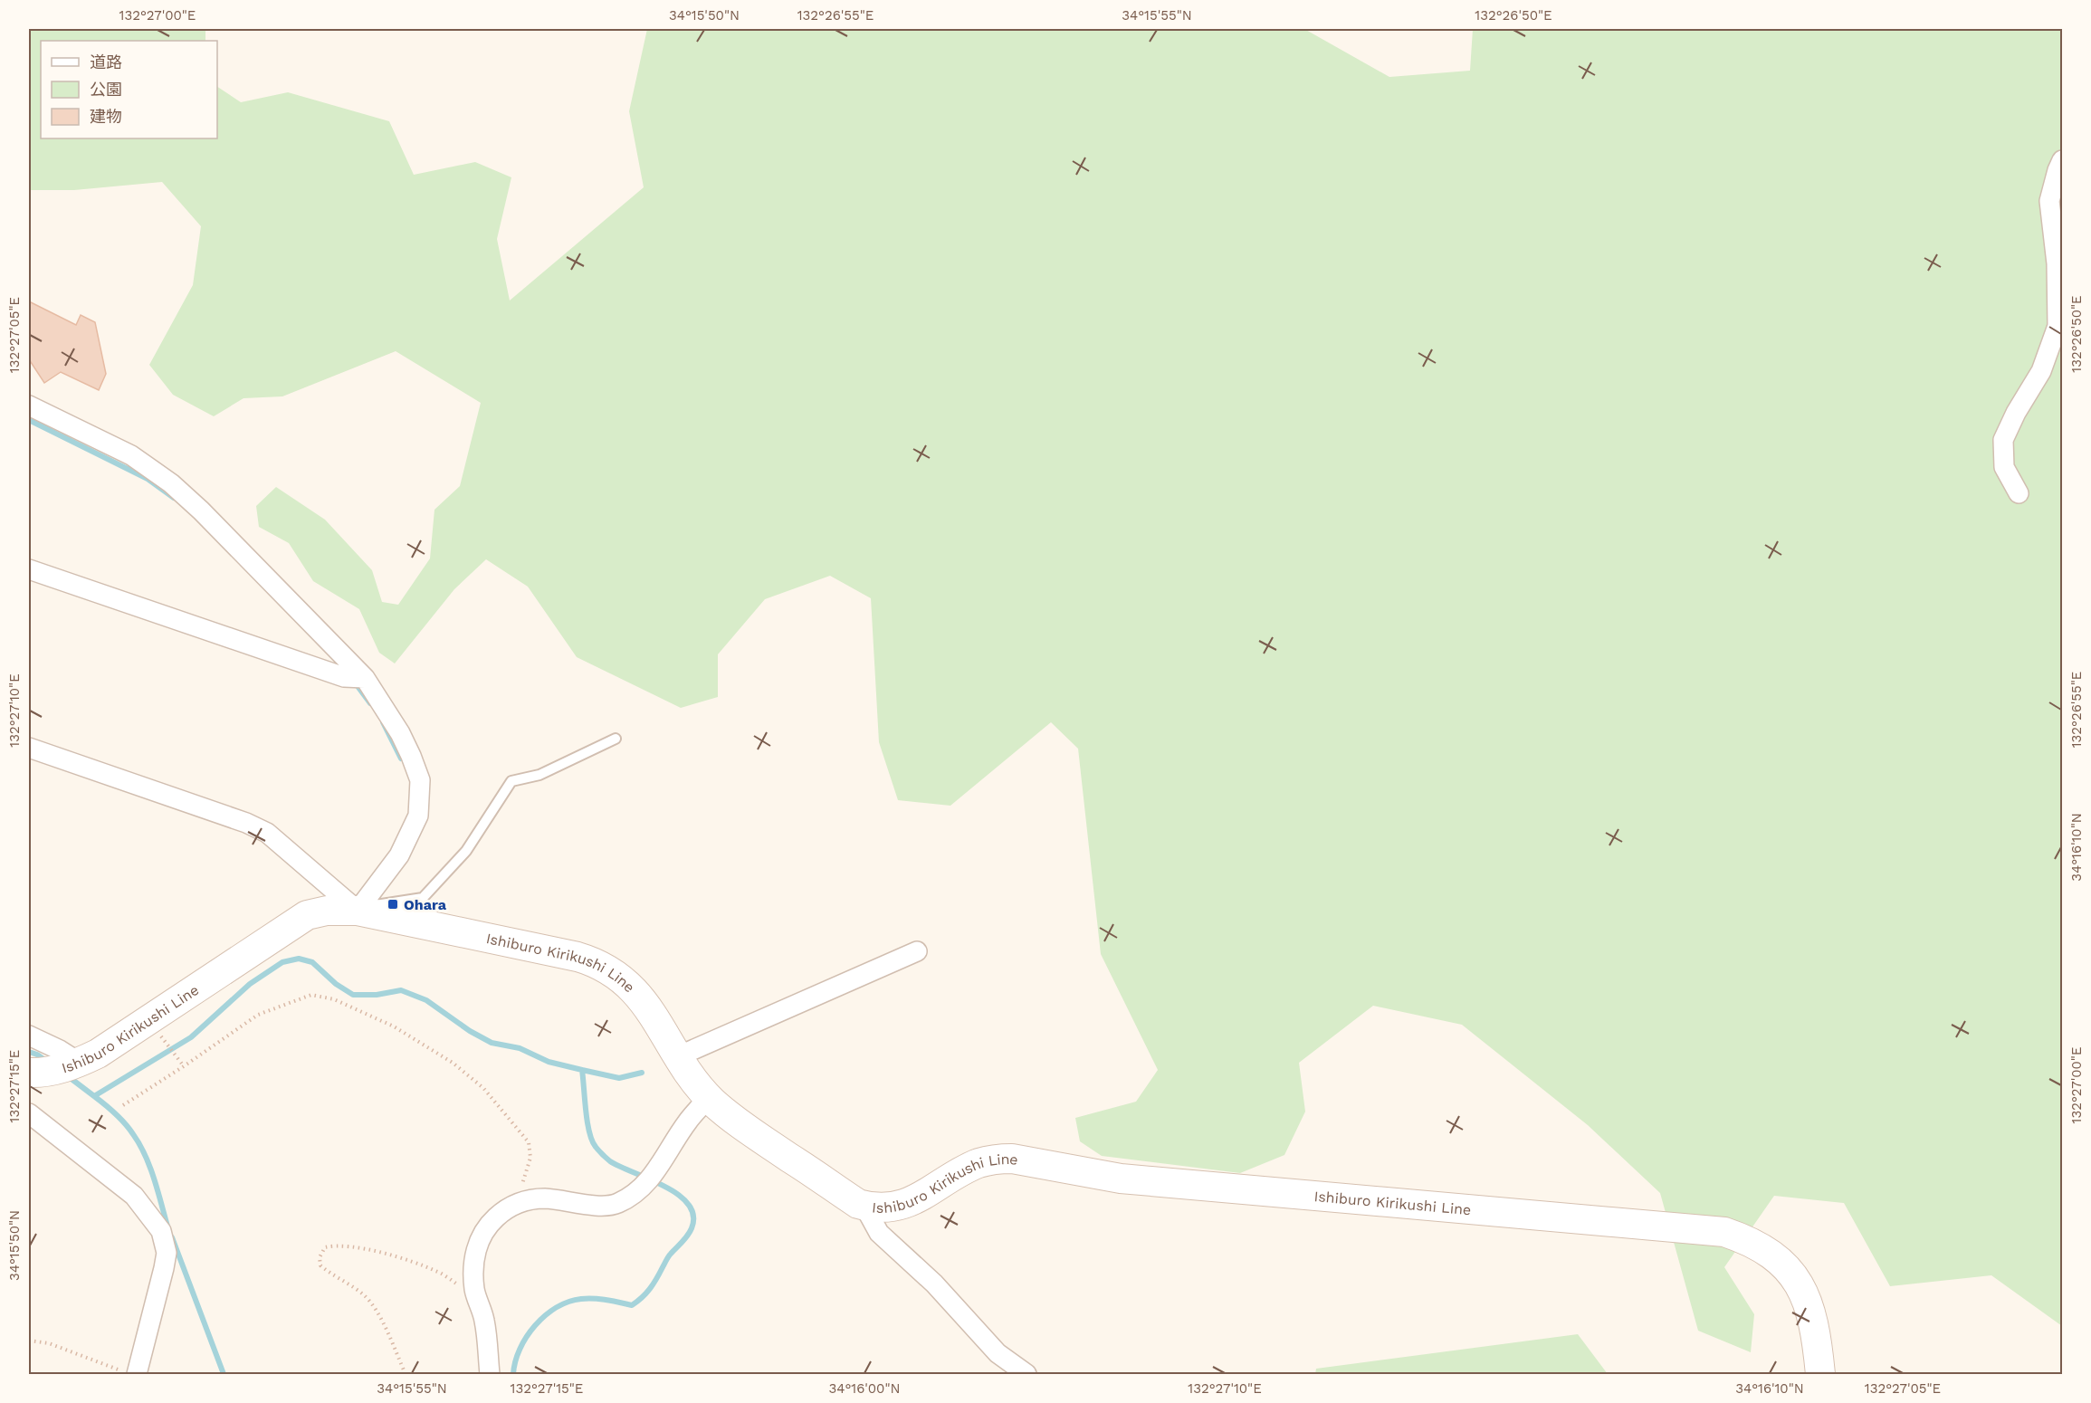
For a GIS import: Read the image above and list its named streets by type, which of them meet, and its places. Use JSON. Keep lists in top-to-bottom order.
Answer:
{
  "streets": {
    "main road": ["Ishiburo Kirikushi Line"]
  },
  "places": {
    "transit": ["Ohara"]
  },
  "legend": ["道路", "公園", "建物"],
  "coordinates": [
    "132°27'00\"E",
    "34°15'50\"N",
    "132°26'55\"E",
    "34°15'55\"N",
    "132°26'50\"E",
    "132°27'05\"E",
    "132°27'10\"E",
    "34°16'10\"N",
    "132°27'15\"E",
    "34°16'00\"N"
  ]
}
